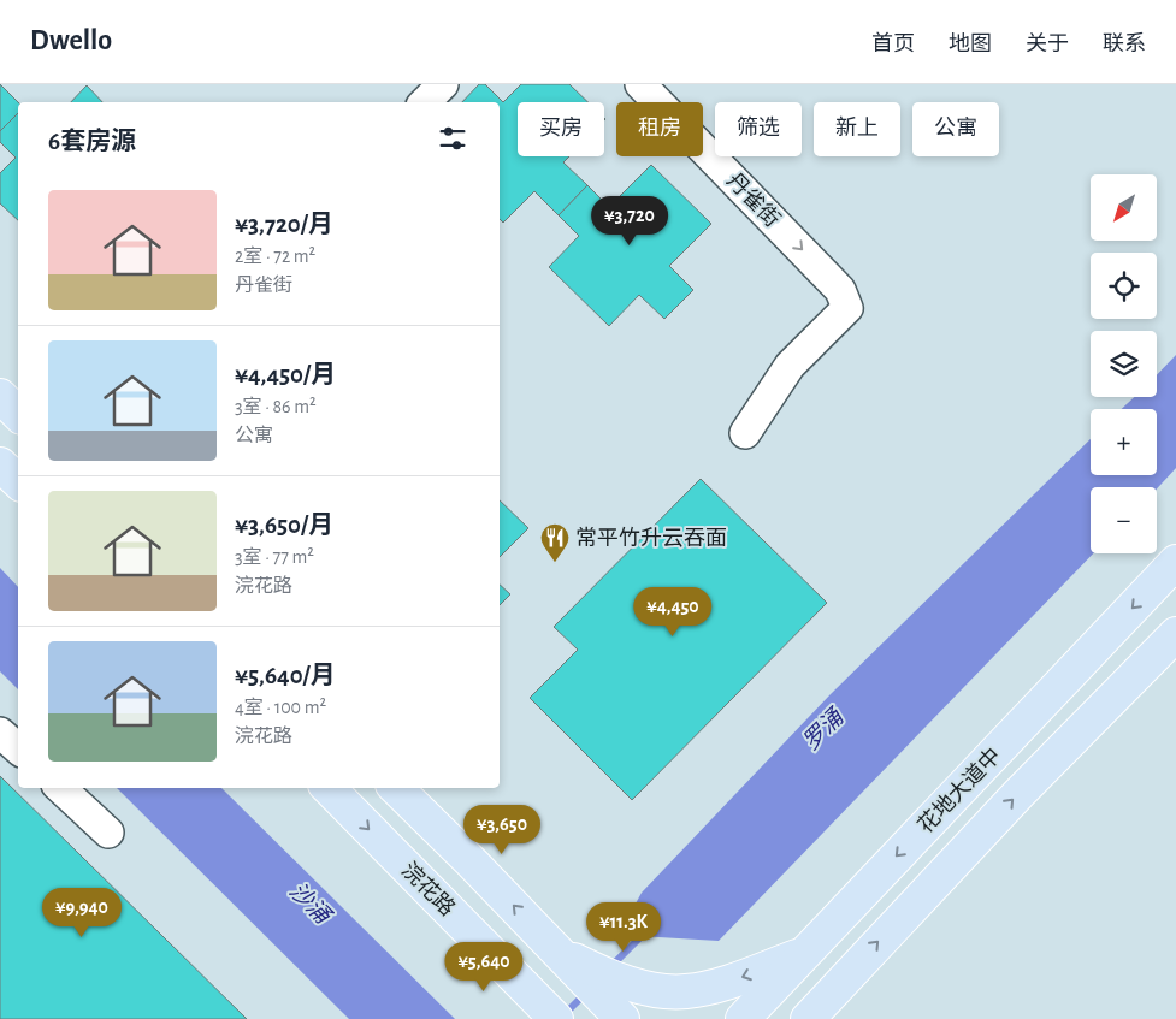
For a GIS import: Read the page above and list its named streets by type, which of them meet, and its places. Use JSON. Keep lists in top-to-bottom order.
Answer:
{
  "streets": {
    "main road": ["花地大道中", "浣花路"],
    "street": ["丹雀街"]
  },
  "water": ["罗涌", "沙涌"],
  "places": {
    "restaurant": ["常平竹升云吞面"]
  },
  "north": "bottom left",
  "page": {
    "header": "Dwello",
    "nav": [
      "首页",
      "地图",
      "关于",
      "联系"
    ],
    "chip": [
      "买房",
      "租房",
      "筛选",
      "新上",
      "公寓"
    ],
    "heading": "6套房源",
    "map_buttons": ["+", "−"],
    "list": [
      {
        "name": "¥3,720/月",
        "note": "2室 · 72 m² · 丹雀街"
      },
      {
        "name": "¥4,450/月",
        "note": "3室 · 86 m² · 公寓"
      },
      {
        "name": "¥3,650/月",
        "note": "3室 · 77 m² · 浣花路"
      },
      {
        "name": "¥5,640/月",
        "note": "4室 · 100 m² · 浣花路"
      }
    ],
    "price": [
      "¥3,720",
      "¥4,450",
      "¥3,650",
      "¥9,940",
      "¥11.3K",
      "¥5,640"
    ]
  }
}
